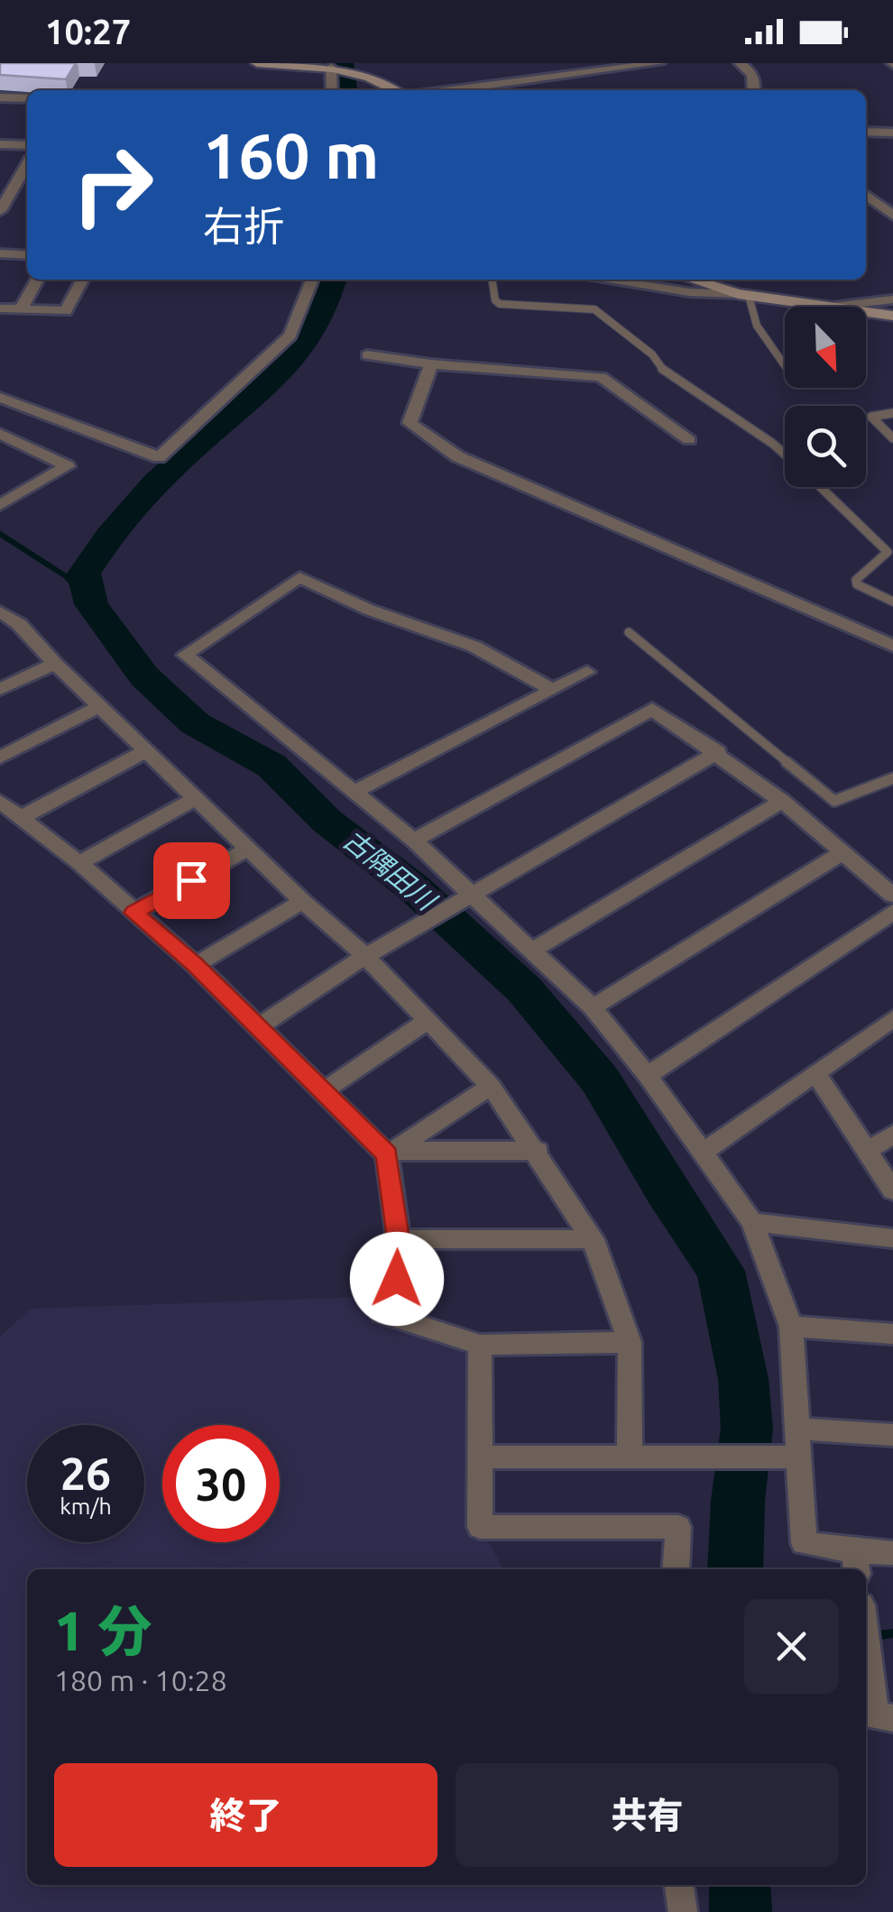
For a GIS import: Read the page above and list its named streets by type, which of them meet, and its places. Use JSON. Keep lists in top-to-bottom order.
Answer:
{
  "water": ["古隅田川"],
  "north": "bottom right",
  "page": {
    "status": "10:27",
    "turn": ["160 m", "右折"],
    "speed": "26 km/h",
    "limit": "30",
    "heading": ["1 分", "180 m · 10:28"],
    "buttons": ["終了", "共有"]
  }
}
